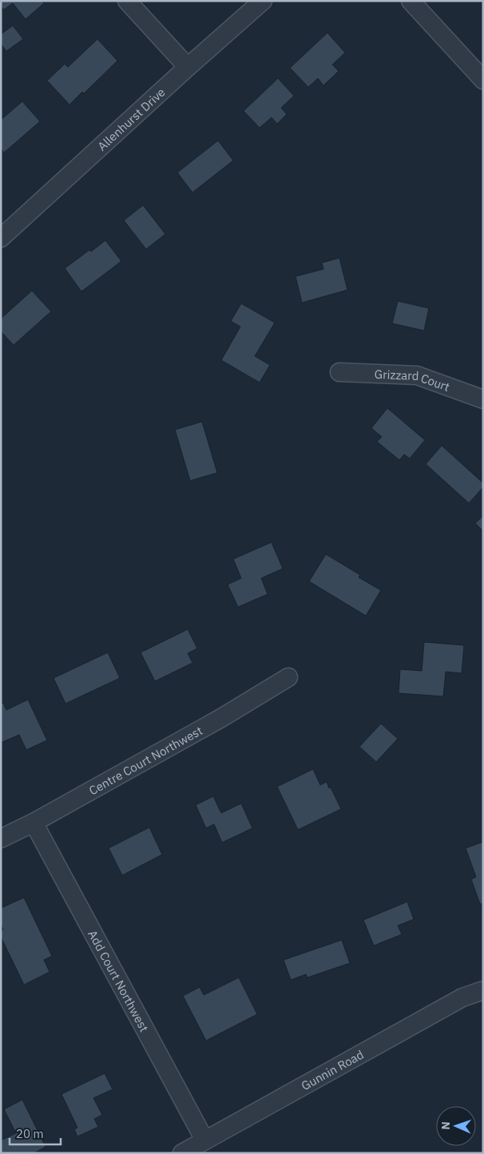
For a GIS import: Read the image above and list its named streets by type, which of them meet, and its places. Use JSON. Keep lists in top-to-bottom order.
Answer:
{
  "streets": {
    "street": [
      "Allenhurst Drive",
      "Grizzard Court",
      "Centre Court Northwest",
      "Add Court Northwest",
      "Gunnin Road"
    ]
  },
  "crossings": [
    ["Centre Court Northwest", "Add Court Northwest"],
    ["Add Court Northwest", "Gunnin Road"]
  ],
  "scale_bar": "20 m",
  "north": "left"
}
